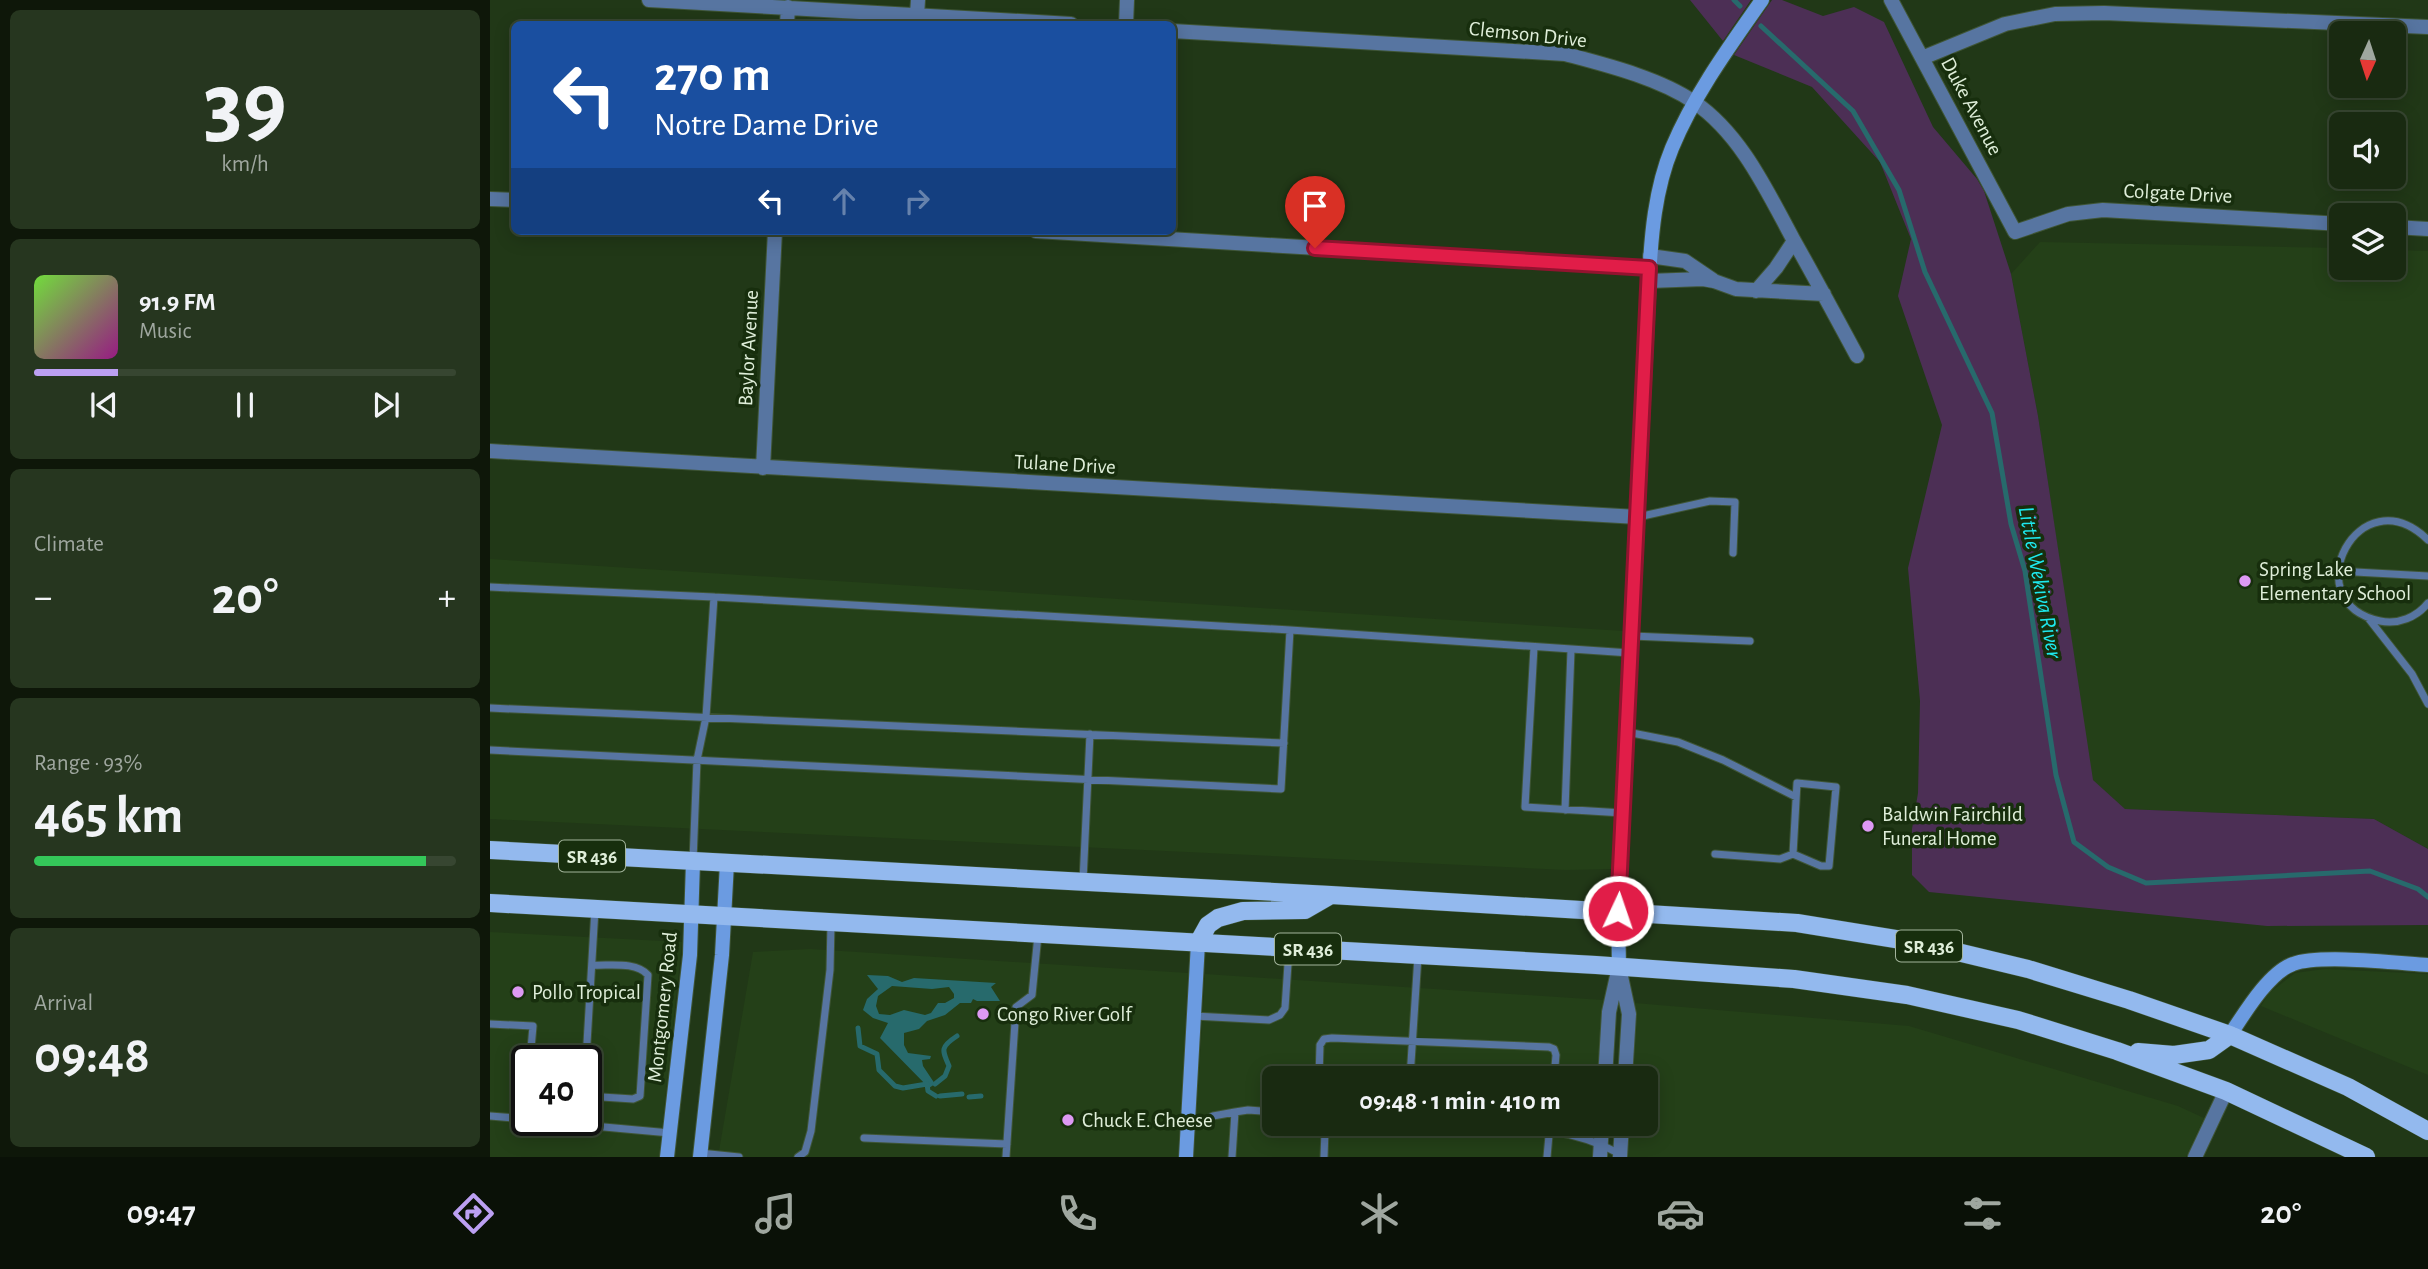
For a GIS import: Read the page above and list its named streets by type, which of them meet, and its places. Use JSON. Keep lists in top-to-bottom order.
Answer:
{
  "streets": {
    "main road": ["SR 436"],
    "street": [
      "Clemson Drive",
      "Duke Avenue",
      "Colgate Drive",
      "Baylor Avenue",
      "Tulane Drive",
      "Montgomery Road"
    ]
  },
  "crossings": [
    ["Duke Avenue", "Colgate Drive"],
    ["Baylor Avenue", "Tulane Drive"],
    ["SR 436", "Montgomery Road"]
  ],
  "water": ["Little Wekiva River"],
  "places": [
    "Spring Lake Elementary School",
    "Baldwin Fairchild Funeral Home",
    "Pollo Tropical",
    "Congo River Golf",
    "Chuck E. Cheese"
  ],
  "north": "bottom",
  "page": {
    "tile": [
      ["39", "km/h"],
      "Climate",
      ["Range · 93%", "465 km"],
      ["Arrival", "09:48"]
    ],
    "turn": ["270 m", "Notre Dame Drive"],
    "song": ["91.9 FM", "Music"],
    "heat": ["−", "20°", "+"],
    "limit": "40",
    "trip": "09:48 · 1 min · 410 m",
    "tabs": ["09:47", "20°"]
  }
}
